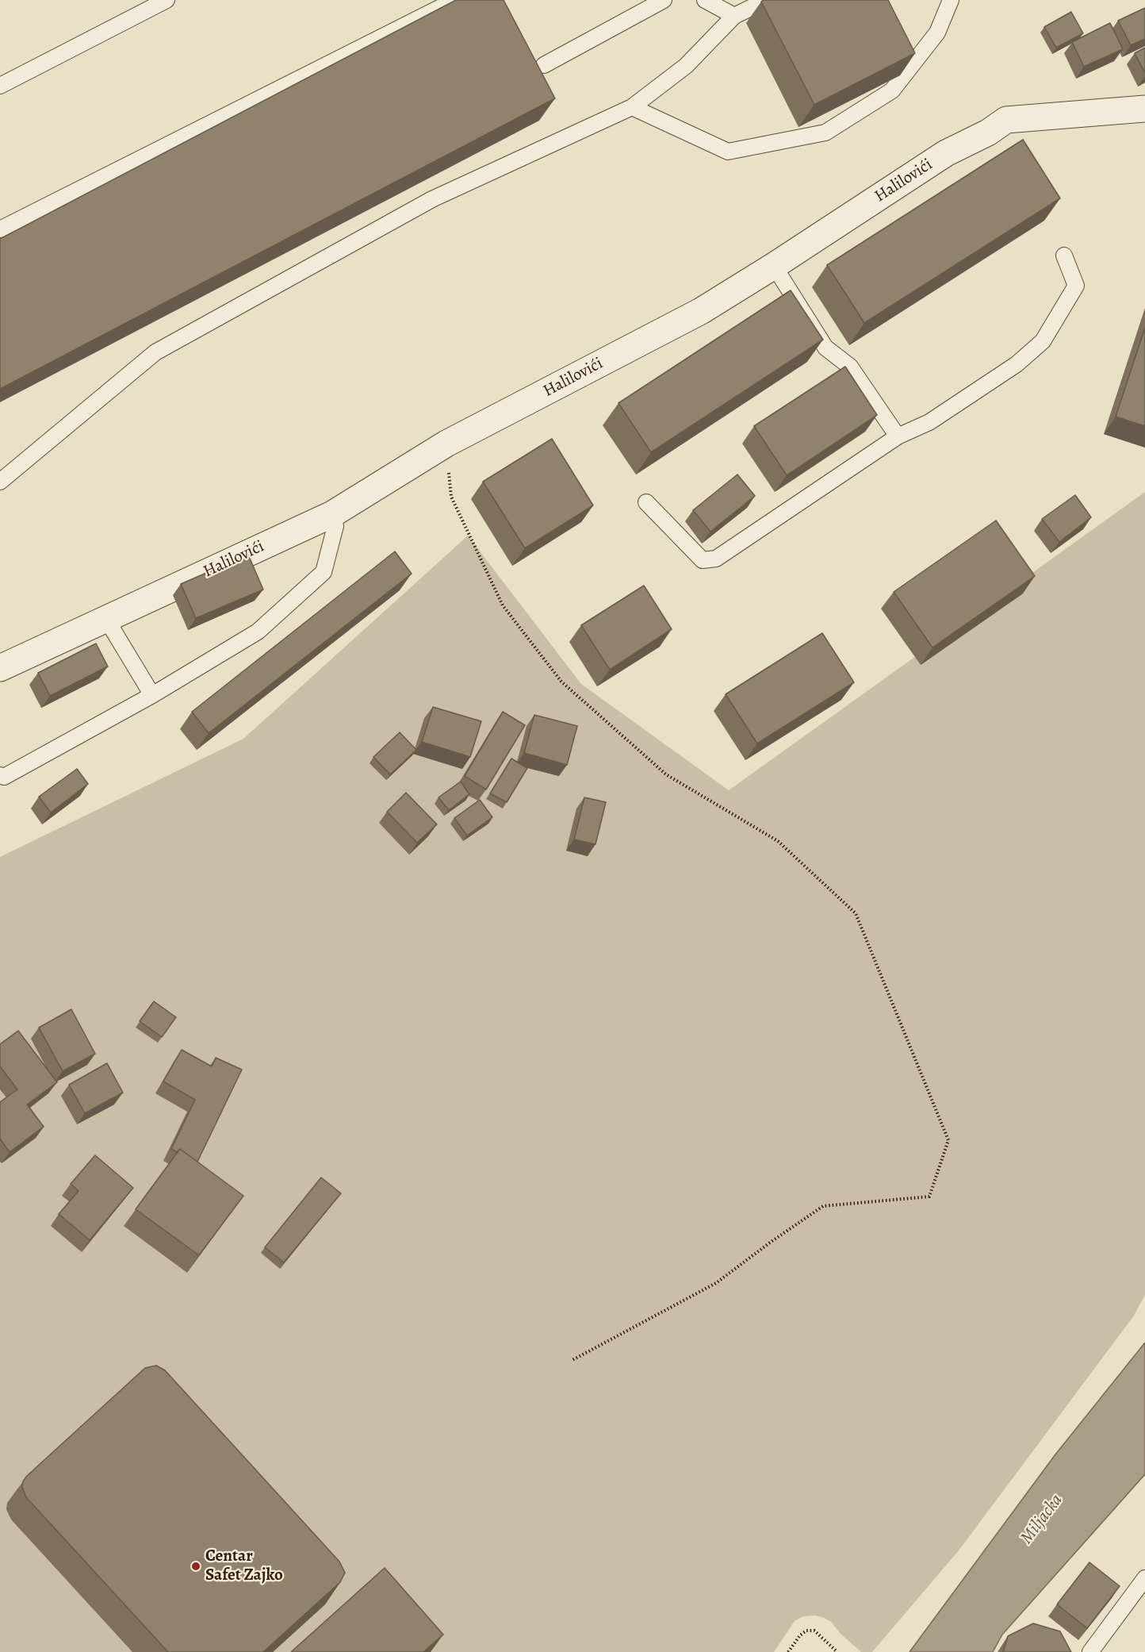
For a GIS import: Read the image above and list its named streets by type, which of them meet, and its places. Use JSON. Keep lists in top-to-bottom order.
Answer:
{
  "streets": {
    "street": ["Halilovići"]
  },
  "water": ["Miljacka"],
  "places": ["Centar Safet Zajko"]
}
